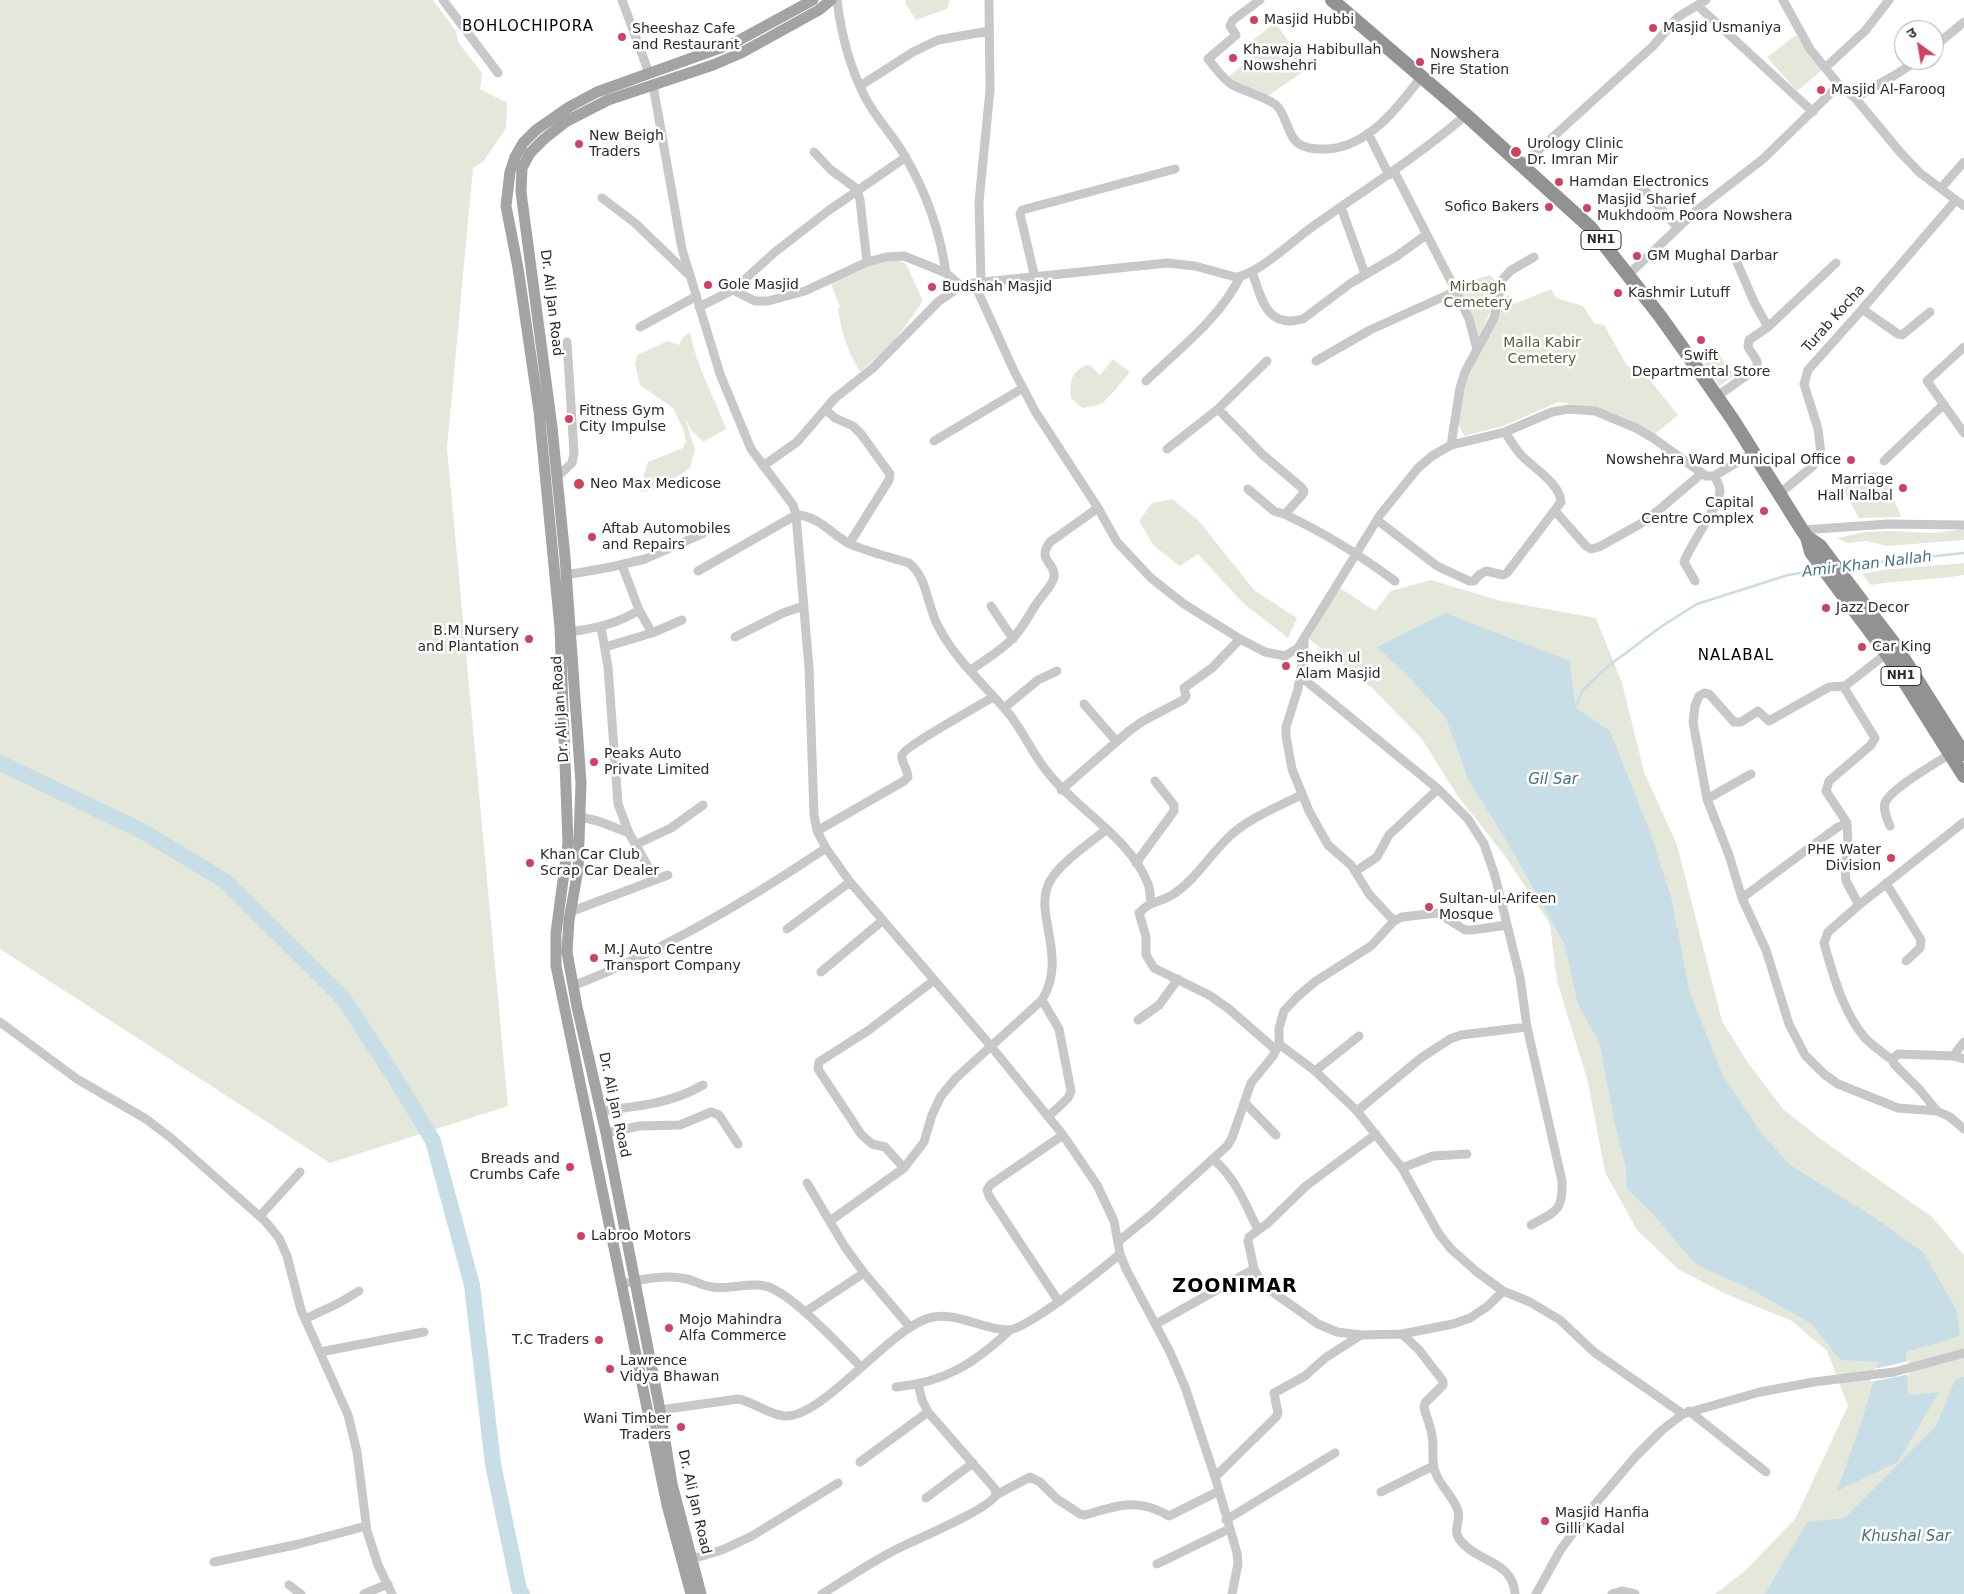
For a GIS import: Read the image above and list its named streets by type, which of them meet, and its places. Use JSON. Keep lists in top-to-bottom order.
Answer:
{
  "streets": {
    "highway": ["NH1"],
    "main road": ["Dr. Ali Jan Road"],
    "street": ["Turab Kocha"]
  },
  "crossings": [
    ["NH1", "Turab Kocha"]
  ],
  "districts": ["BOHLOCHIPORA", "NALABAL", "ZOONIMAR"],
  "water": ["Amir Khan Nallah", "Gil Sar", "Khushal Sar"],
  "parks": ["Mirbagh Cemetery", "Malla Kabir Cemetery"],
  "places": [
    "Masjid Hubbi",
    "Masjid Usmaniya",
    "Sheeshaz Cafe and Restaurant",
    "Khawaja Habibullah Nowshehri",
    "Nowshera Fire Station",
    "Masjid Al-Farooq",
    "New Beigh Traders",
    "Urology Clinic Dr. Imran Mir",
    "Hamdan Electronics",
    "Sofico Bakers",
    "Masjid Sharief Mukhdoom Poora Nowshera",
    "GM Mughal Darbar",
    "Gole Masjid",
    "Budshah Masjid",
    "Kashmir Lutuff",
    "Swift Departmental Store",
    "Fitness Gym City Impulse",
    "Nowshehra Ward Municipal Office",
    "Neo Max Medicose",
    "Marriage Hall Nalbal",
    "Capital Centre Complex",
    "Aftab Automobiles and Repairs",
    "Jazz Decor",
    "B.M Nursery and Plantation",
    "Car King",
    "Sheikh ul Alam Masjid",
    "Peaks Auto Private Limited",
    "PHE Water Division",
    "Khan Car Club Scrap Car Dealer",
    "Sultan-ul-Arifeen Mosque",
    "M.J Auto Centre Transport Company",
    "Breads and Crumbs Cafe",
    "Labroo Motors",
    "Mojo Mahindra Alfa Commerce",
    "T.C Traders",
    "Lawrence Vidya Bhawan",
    "Wani Timber Traders",
    "Masjid Hanfia Gilli Kadal"
  ],
  "north": "top left"
}
